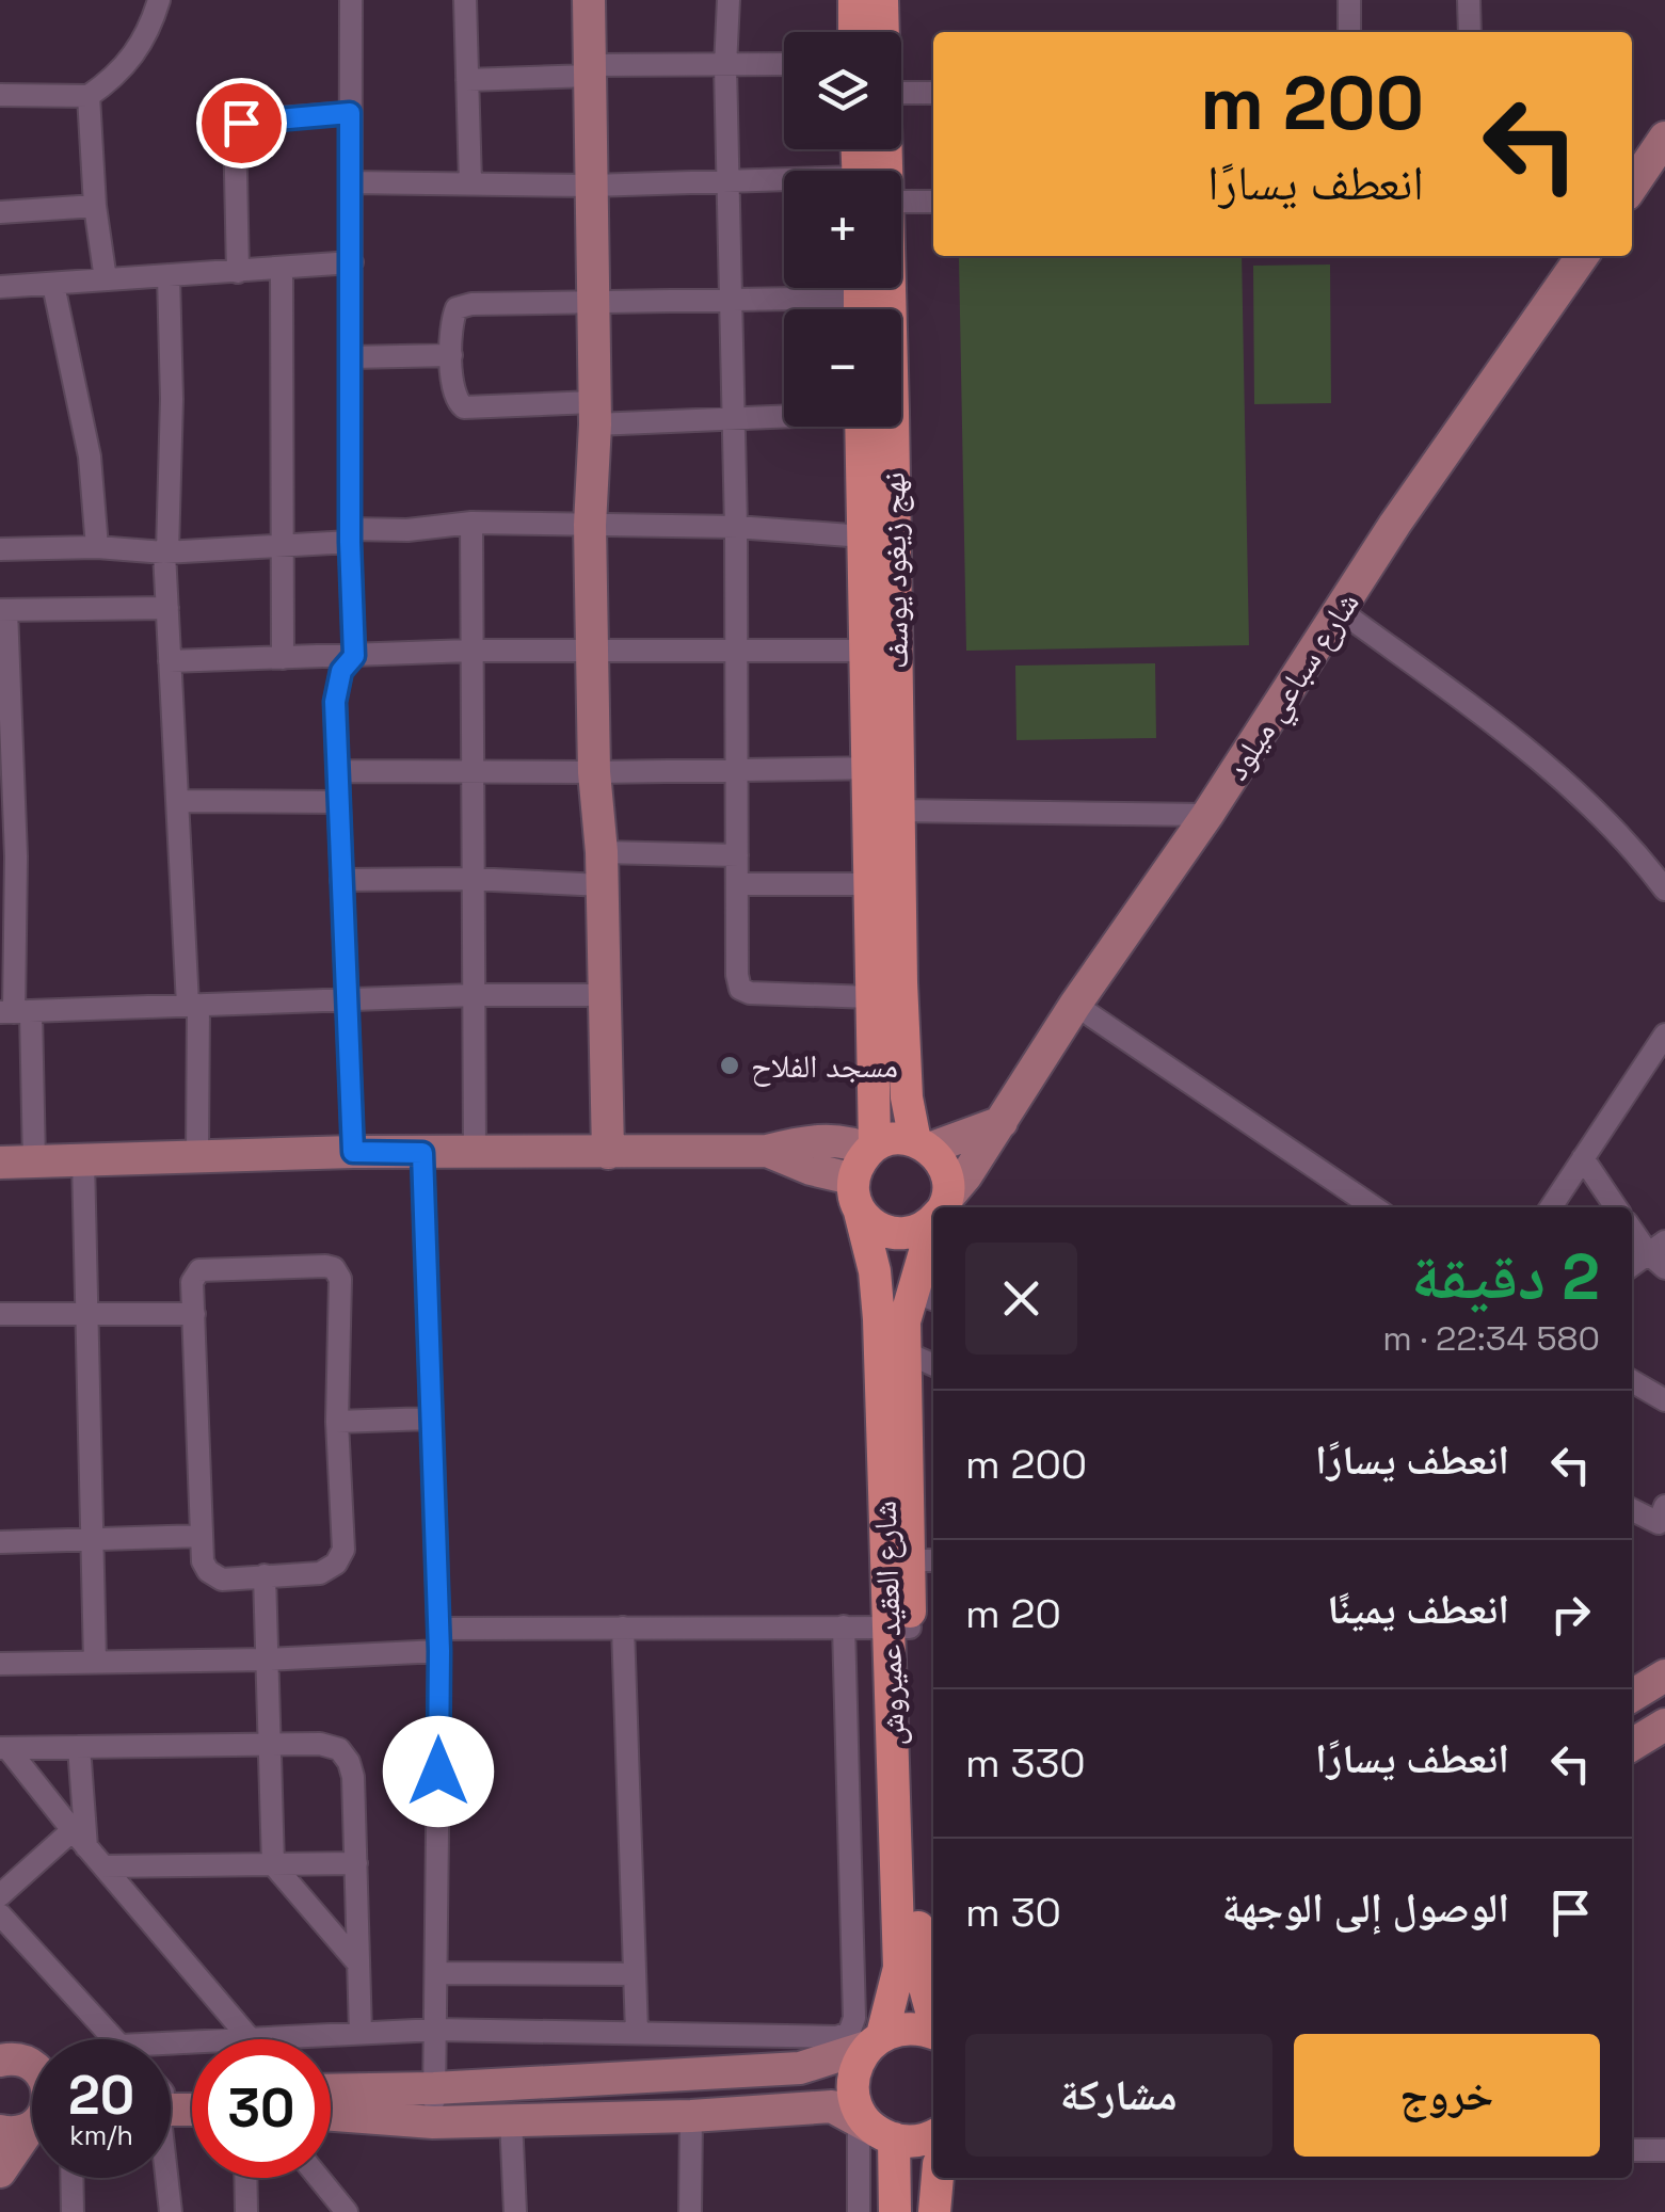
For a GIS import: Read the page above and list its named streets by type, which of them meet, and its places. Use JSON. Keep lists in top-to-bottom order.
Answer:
{
  "streets": {
    "main road": ["نهج زيغود يوسف", "شارع العقيد عميروش"],
    "street": ["شارع سباعي ميلود"]
  },
  "places": ["مسجد الفلاح"],
  "page": {
    "map_buttons": ["+", "−"],
    "turn": ["200 m", "انعطف يسارًا"],
    "heading": ["2 دقيقة", "580 m · 22:34"],
    "list": [
      {
        "name": "انعطف يسارًا",
        "value": "200 m"
      },
      {
        "name": "انعطف يمينًا",
        "value": "20 m"
      },
      {
        "name": "انعطف يسارًا",
        "value": "330 m"
      },
      {
        "name": "الوصول إلى الوجهة",
        "value": "30 m"
      }
    ],
    "buttons": ["خروج", "مشاركة"],
    "speed": "20 km/h",
    "limit": "30"
  }
}
